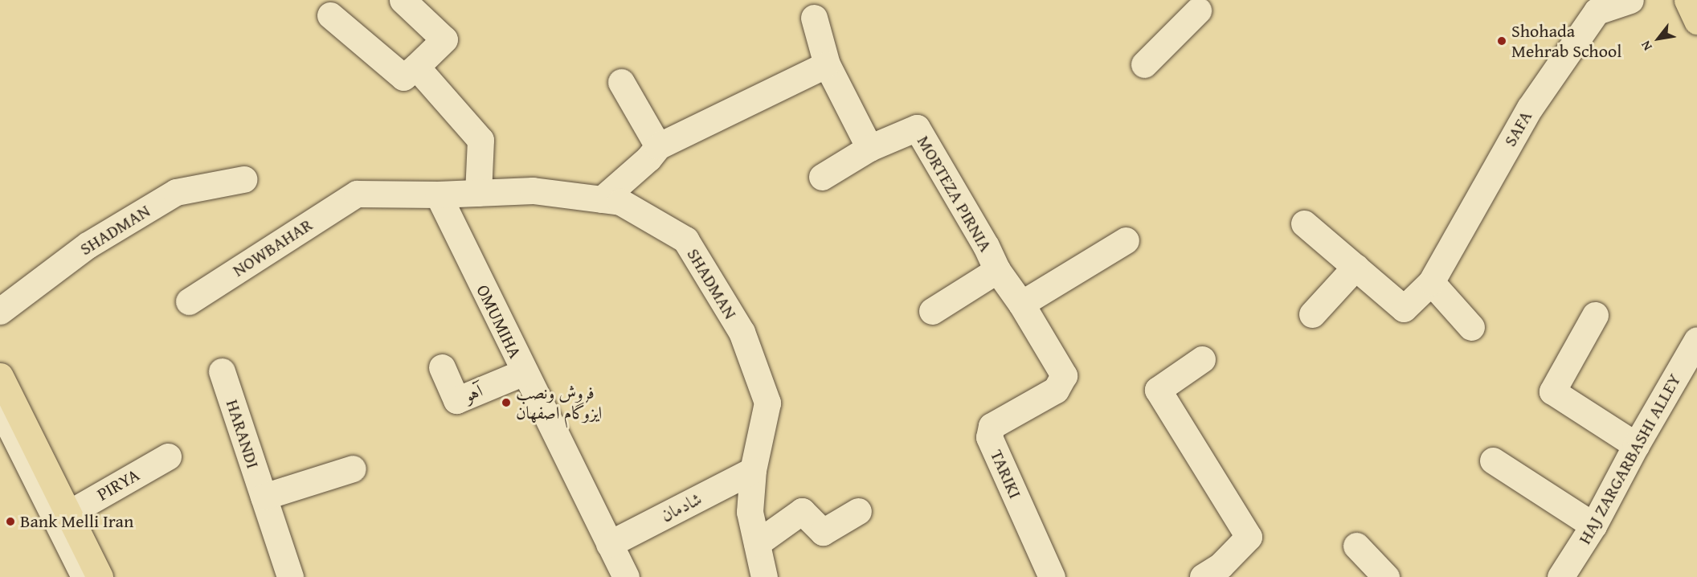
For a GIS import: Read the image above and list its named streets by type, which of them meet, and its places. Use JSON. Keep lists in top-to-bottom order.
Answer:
{
  "streets": {
    "street": [
      "SAFA",
      "MORTEZA PIRNIA",
      "SHADMAN",
      "NOWBAHAR",
      "OMUMIHA",
      "آهو",
      "HARANDI",
      "HAJ ZARGARBASHI ALLEY",
      "TARIKI",
      "PIRYA",
      "شادمان"
    ]
  },
  "crossings": [
    ["MORTEZA PIRNIA", "TARIKI"],
    ["SHADMAN", "NOWBAHAR"],
    ["SHADMAN", "OMUMIHA"],
    ["SHADMAN", "شادمان"],
    ["OMUMIHA", "آهو"],
    ["OMUMIHA", "شادمان"]
  ],
  "places": ["Shohada Mehrab School", "فروش ونصب ایزوگام اصفهان", "Bank Melli Iran"],
  "north": "bottom left"
}
